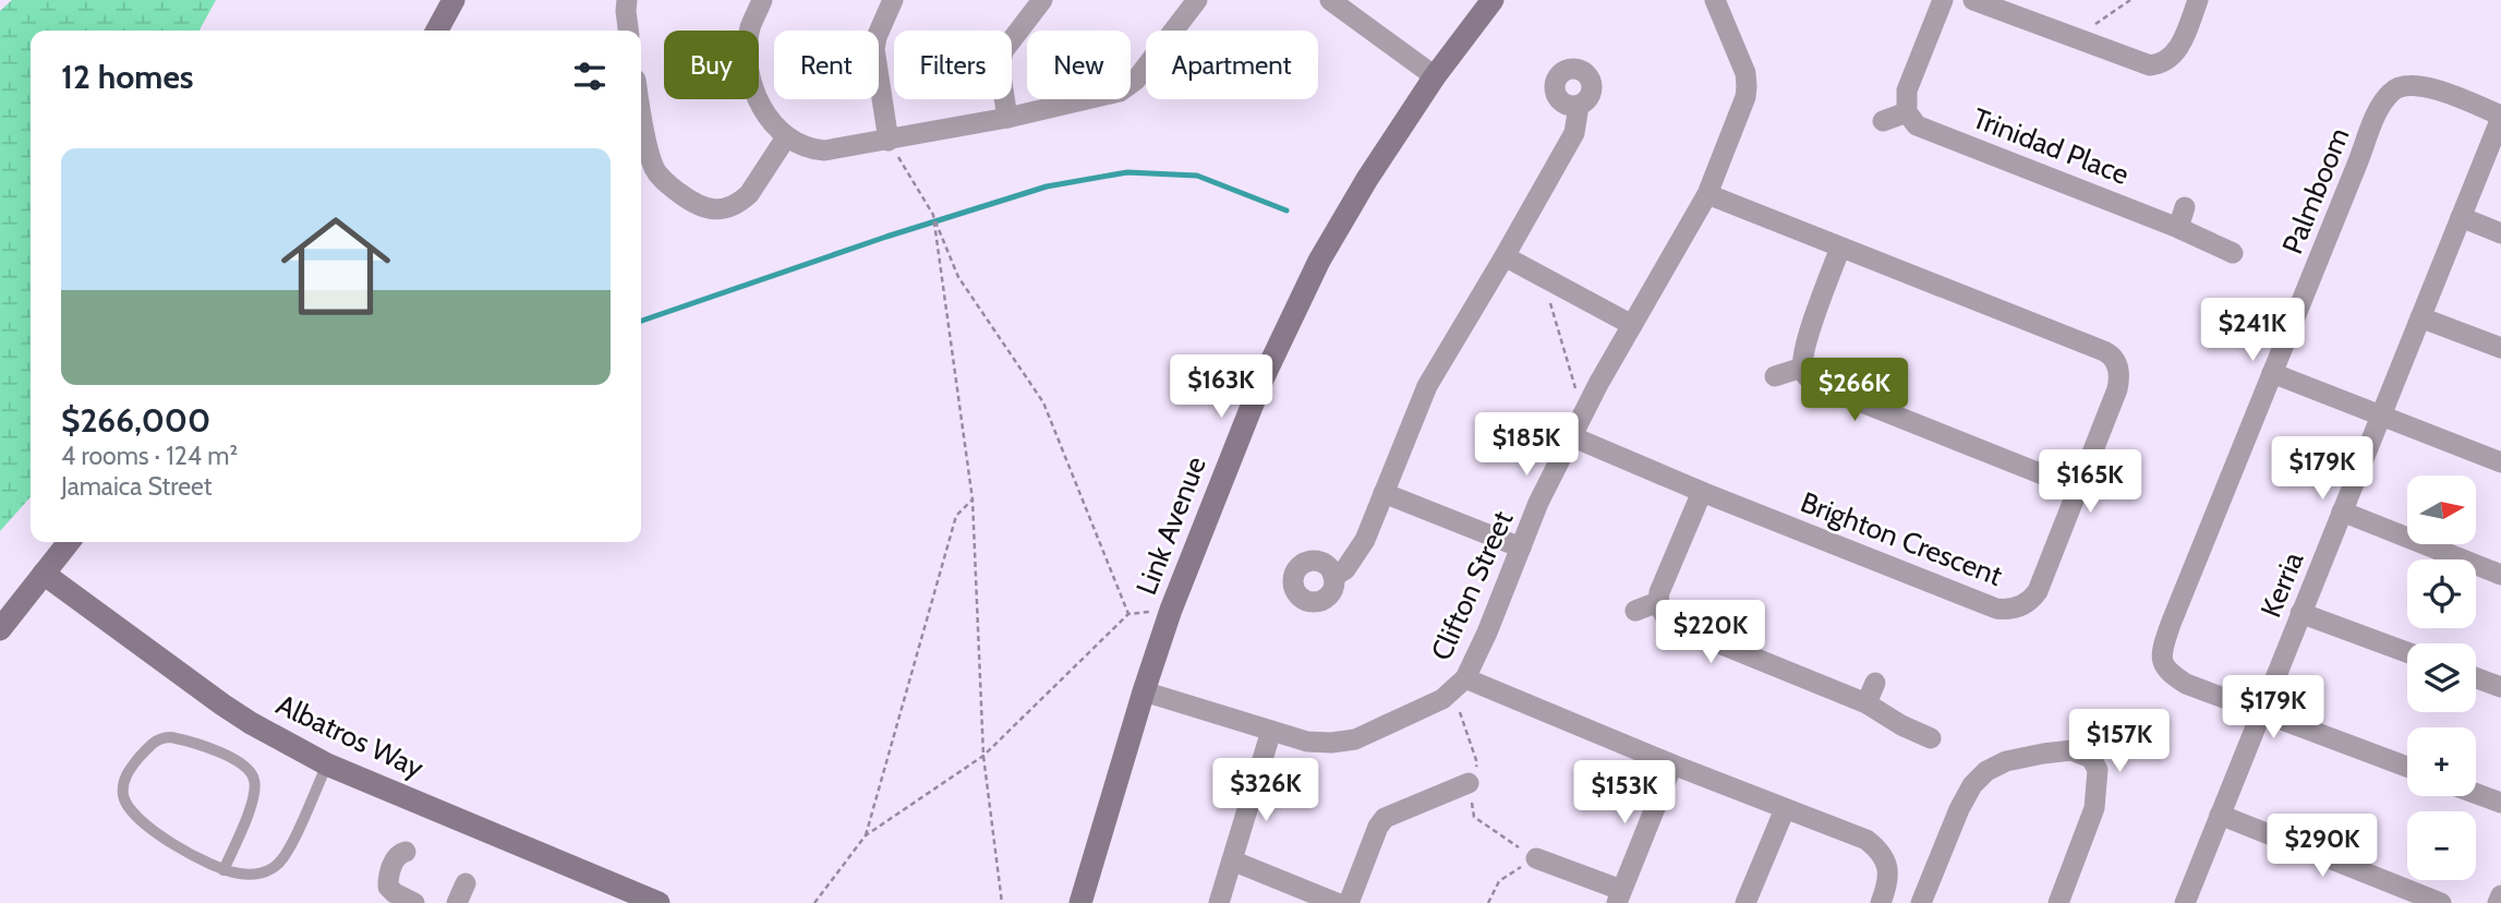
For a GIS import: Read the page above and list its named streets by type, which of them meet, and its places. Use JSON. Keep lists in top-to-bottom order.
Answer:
{
  "streets": {
    "street": [
      "Trinidad Place",
      "Palmboom",
      "Link Avenue",
      "Brighton Crescent",
      "Kerria",
      "Clifton Street",
      "Albatros Way"
    ]
  },
  "crossings": [
    ["Palmboom", "Kerria"],
    ["Link Avenue", "Clifton Street"],
    ["Brighton Crescent", "Clifton Street"]
  ],
  "north": "right",
  "page": {
    "chip": [
      "Buy",
      "Rent",
      "Filters",
      "New",
      "Apartment"
    ],
    "heading": "12 homes",
    "list": [
      {
        "name": "$266,000",
        "note": "4 rooms · 124 m² · Jamaica Street"
      }
    ],
    "price": [
      "$241K",
      "$163K",
      "$266K",
      "$185K",
      "$179K",
      "$165K",
      "$220K",
      "$179K",
      "$157K",
      "$326K",
      "$153K",
      "$290K"
    ],
    "map_buttons": ["+", "−"]
  }
}
